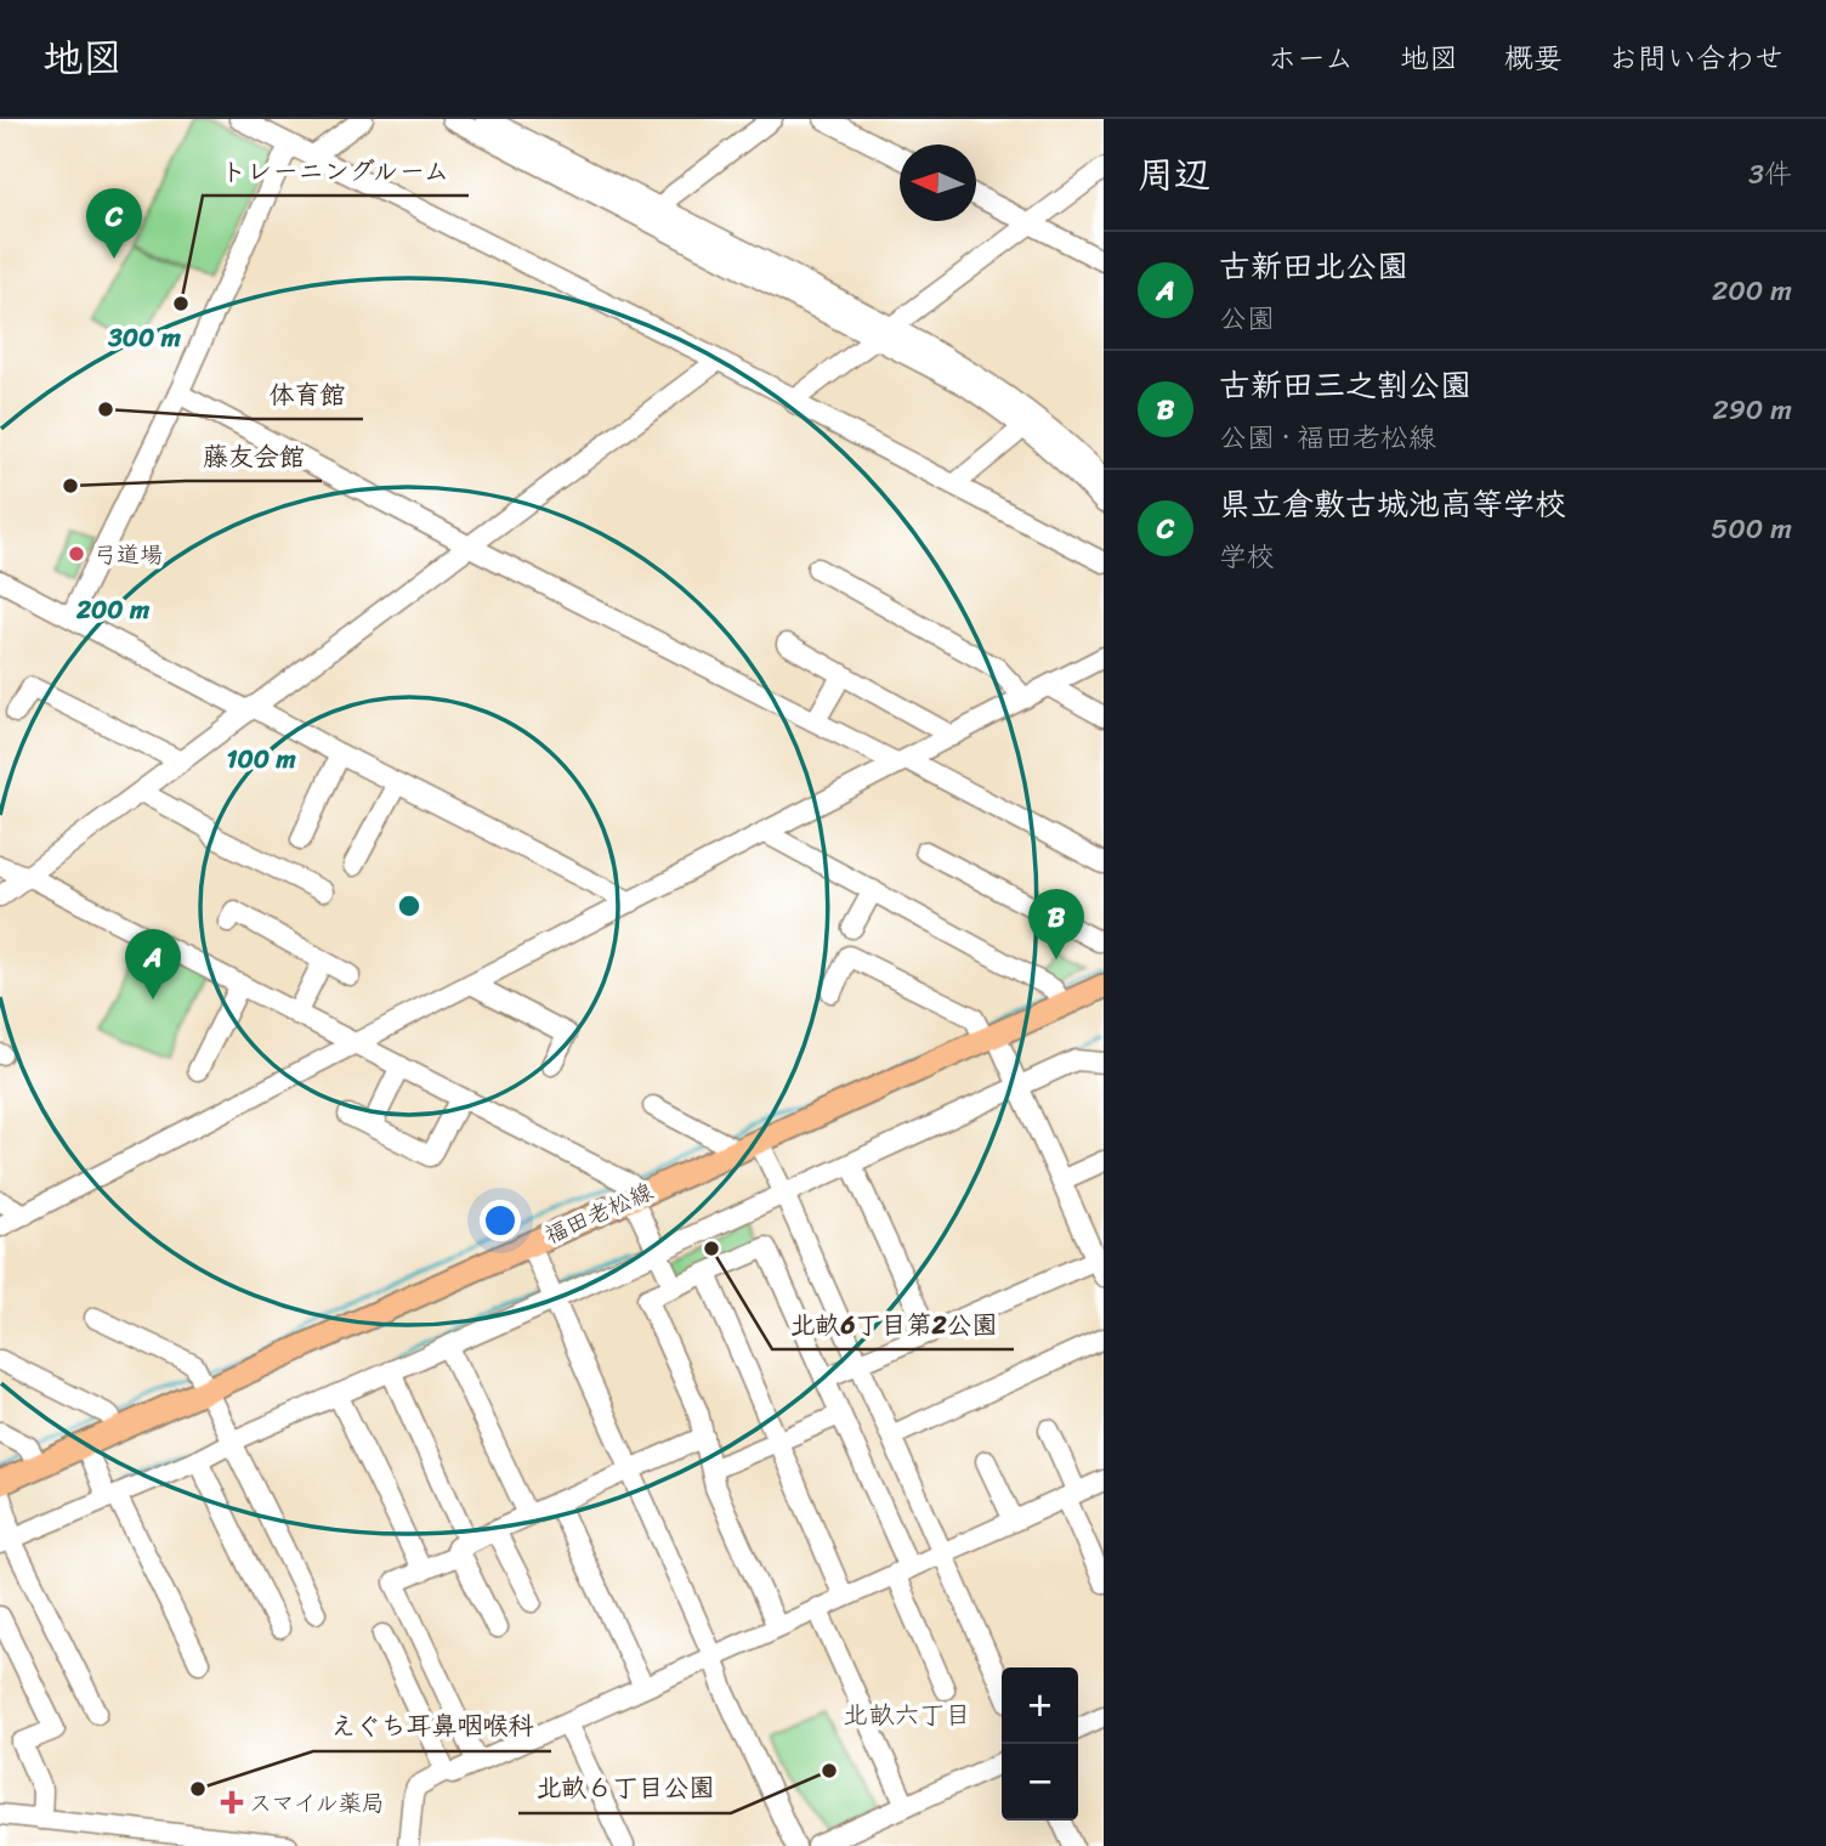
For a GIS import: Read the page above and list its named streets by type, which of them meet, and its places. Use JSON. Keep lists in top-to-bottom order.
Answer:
{
  "streets": {
    "main road": ["福田老松線"]
  },
  "districts": ["北畝六丁目"],
  "places": {
    "other": [
      "トレーニングルーム",
      "体育館",
      "藤友会館",
      "弓道場",
      "北畝6丁目第2公園",
      "北畝６丁目公園",
      "えぐち耳鼻咽喉科"
    ],
    "health": ["スマイル薬局"]
  },
  "north": "left",
  "page": {
    "header": "地図",
    "nav": [
      "ホーム",
      "地図",
      "概要",
      "お問い合わせ"
    ],
    "heading": ["周辺", "3件"],
    "pins": ["C", "B", "A"],
    "list": [
      {
        "mark": "A",
        "name": "古新田北公園",
        "note": "公園",
        "value": "200 m"
      },
      {
        "mark": "B",
        "name": "古新田三之割公園",
        "note": "公園 · 福田老松線",
        "value": "290 m"
      },
      {
        "mark": "C",
        "name": "県立倉敷古城池高等学校",
        "note": "学校",
        "value": "500 m"
      }
    ],
    "map_buttons": ["+", "−"]
  },
  "rings": ["300 m", "200 m", "100 m"]
}
